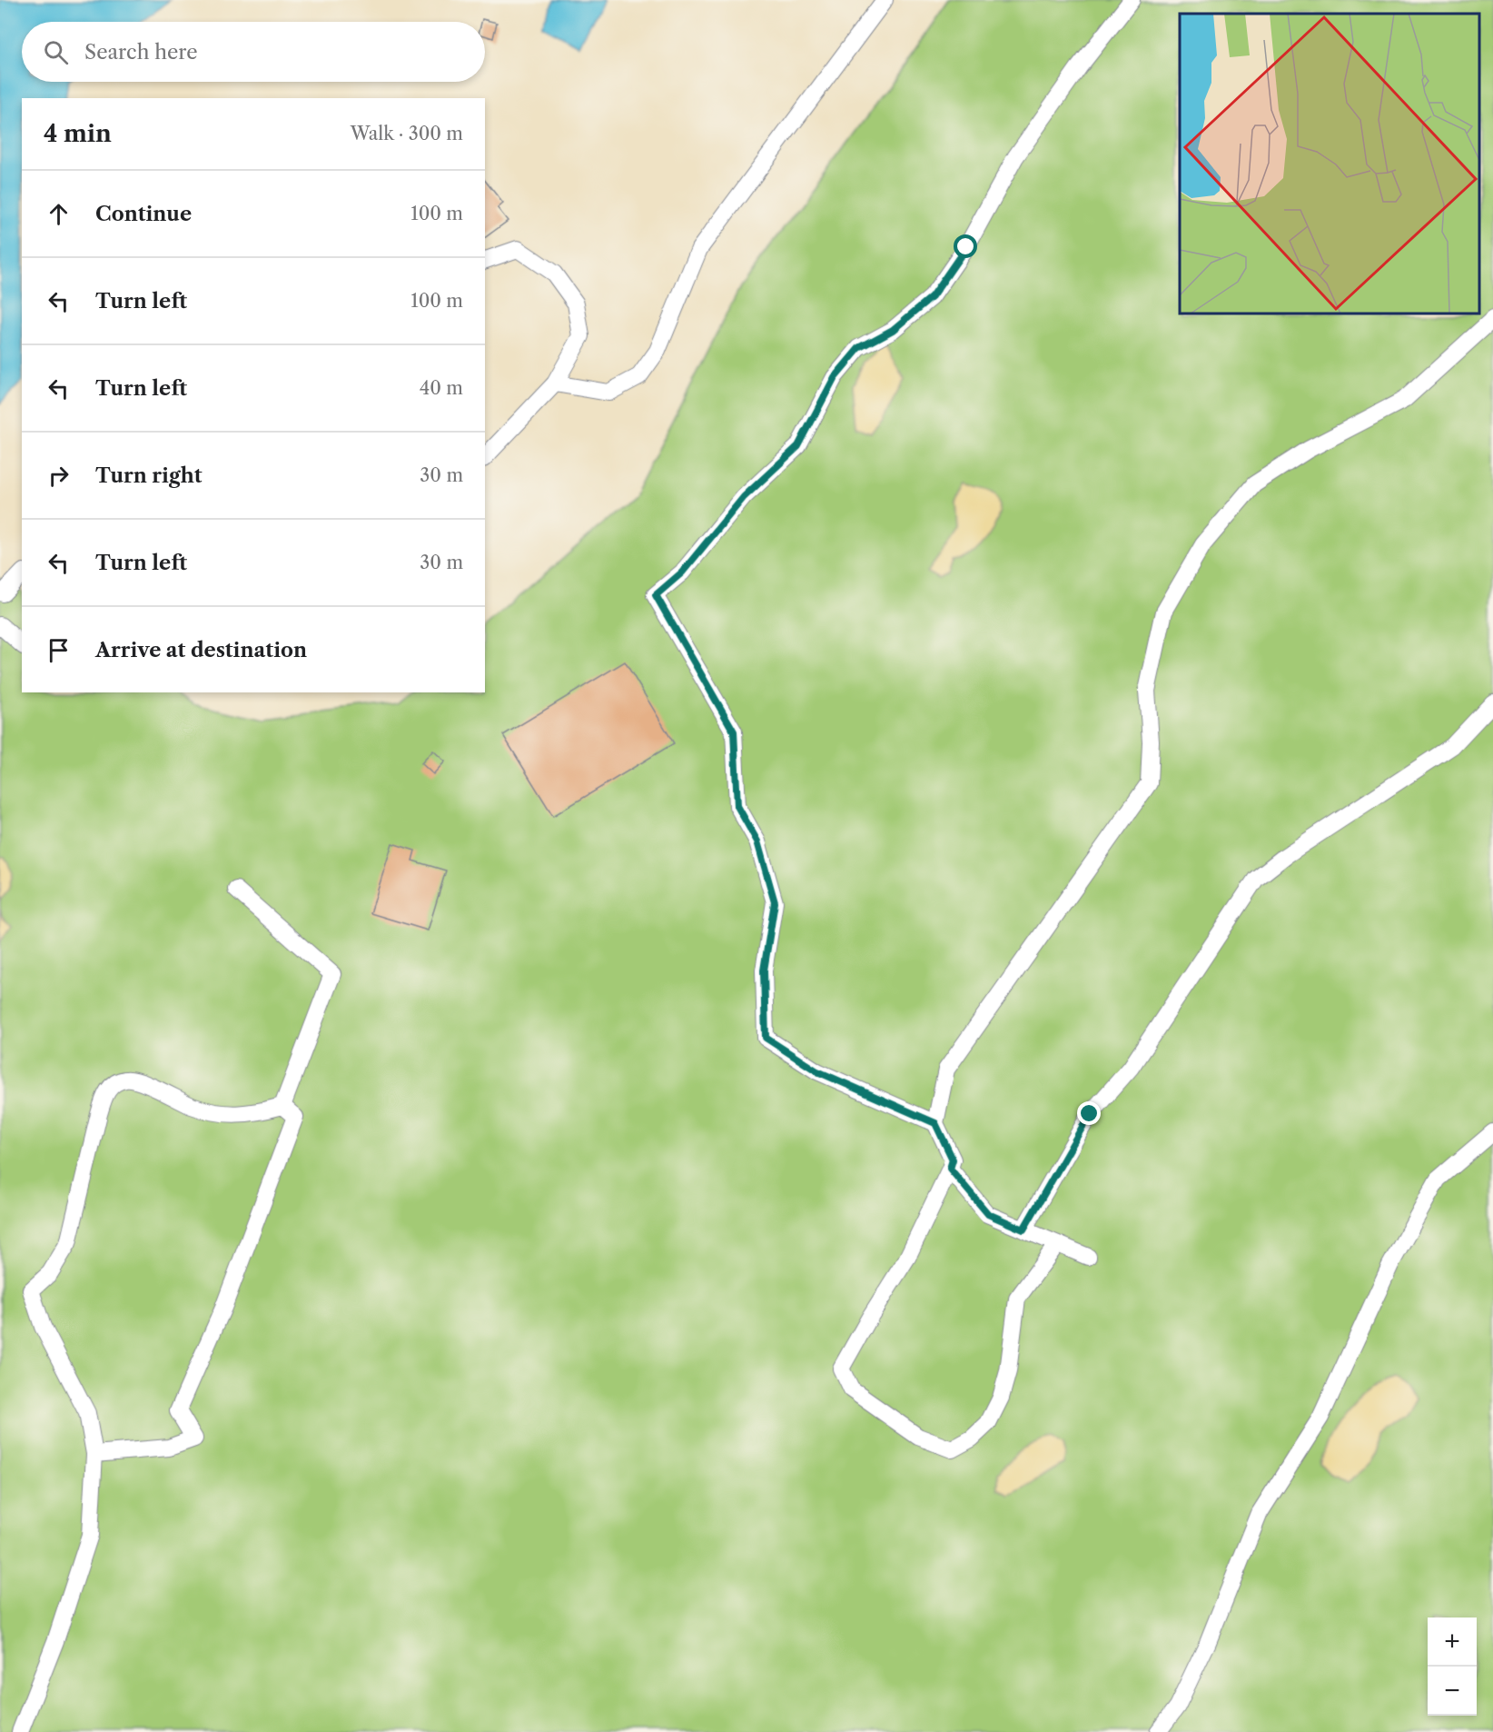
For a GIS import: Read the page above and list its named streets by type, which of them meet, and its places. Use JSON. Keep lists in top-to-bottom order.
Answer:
{
  "page": {
    "search": "Search here",
    "heading": ["4 min", "Walk · 300 m"],
    "list": [
      ["Continue", "100 m"],
      ["Turn left", "100 m"],
      ["Turn left", "40 m"],
      ["Turn right", "30 m"],
      ["Turn left", "30 m"],
      "Arrive at destination"
    ],
    "map_buttons": ["+", "−"]
  }
}
